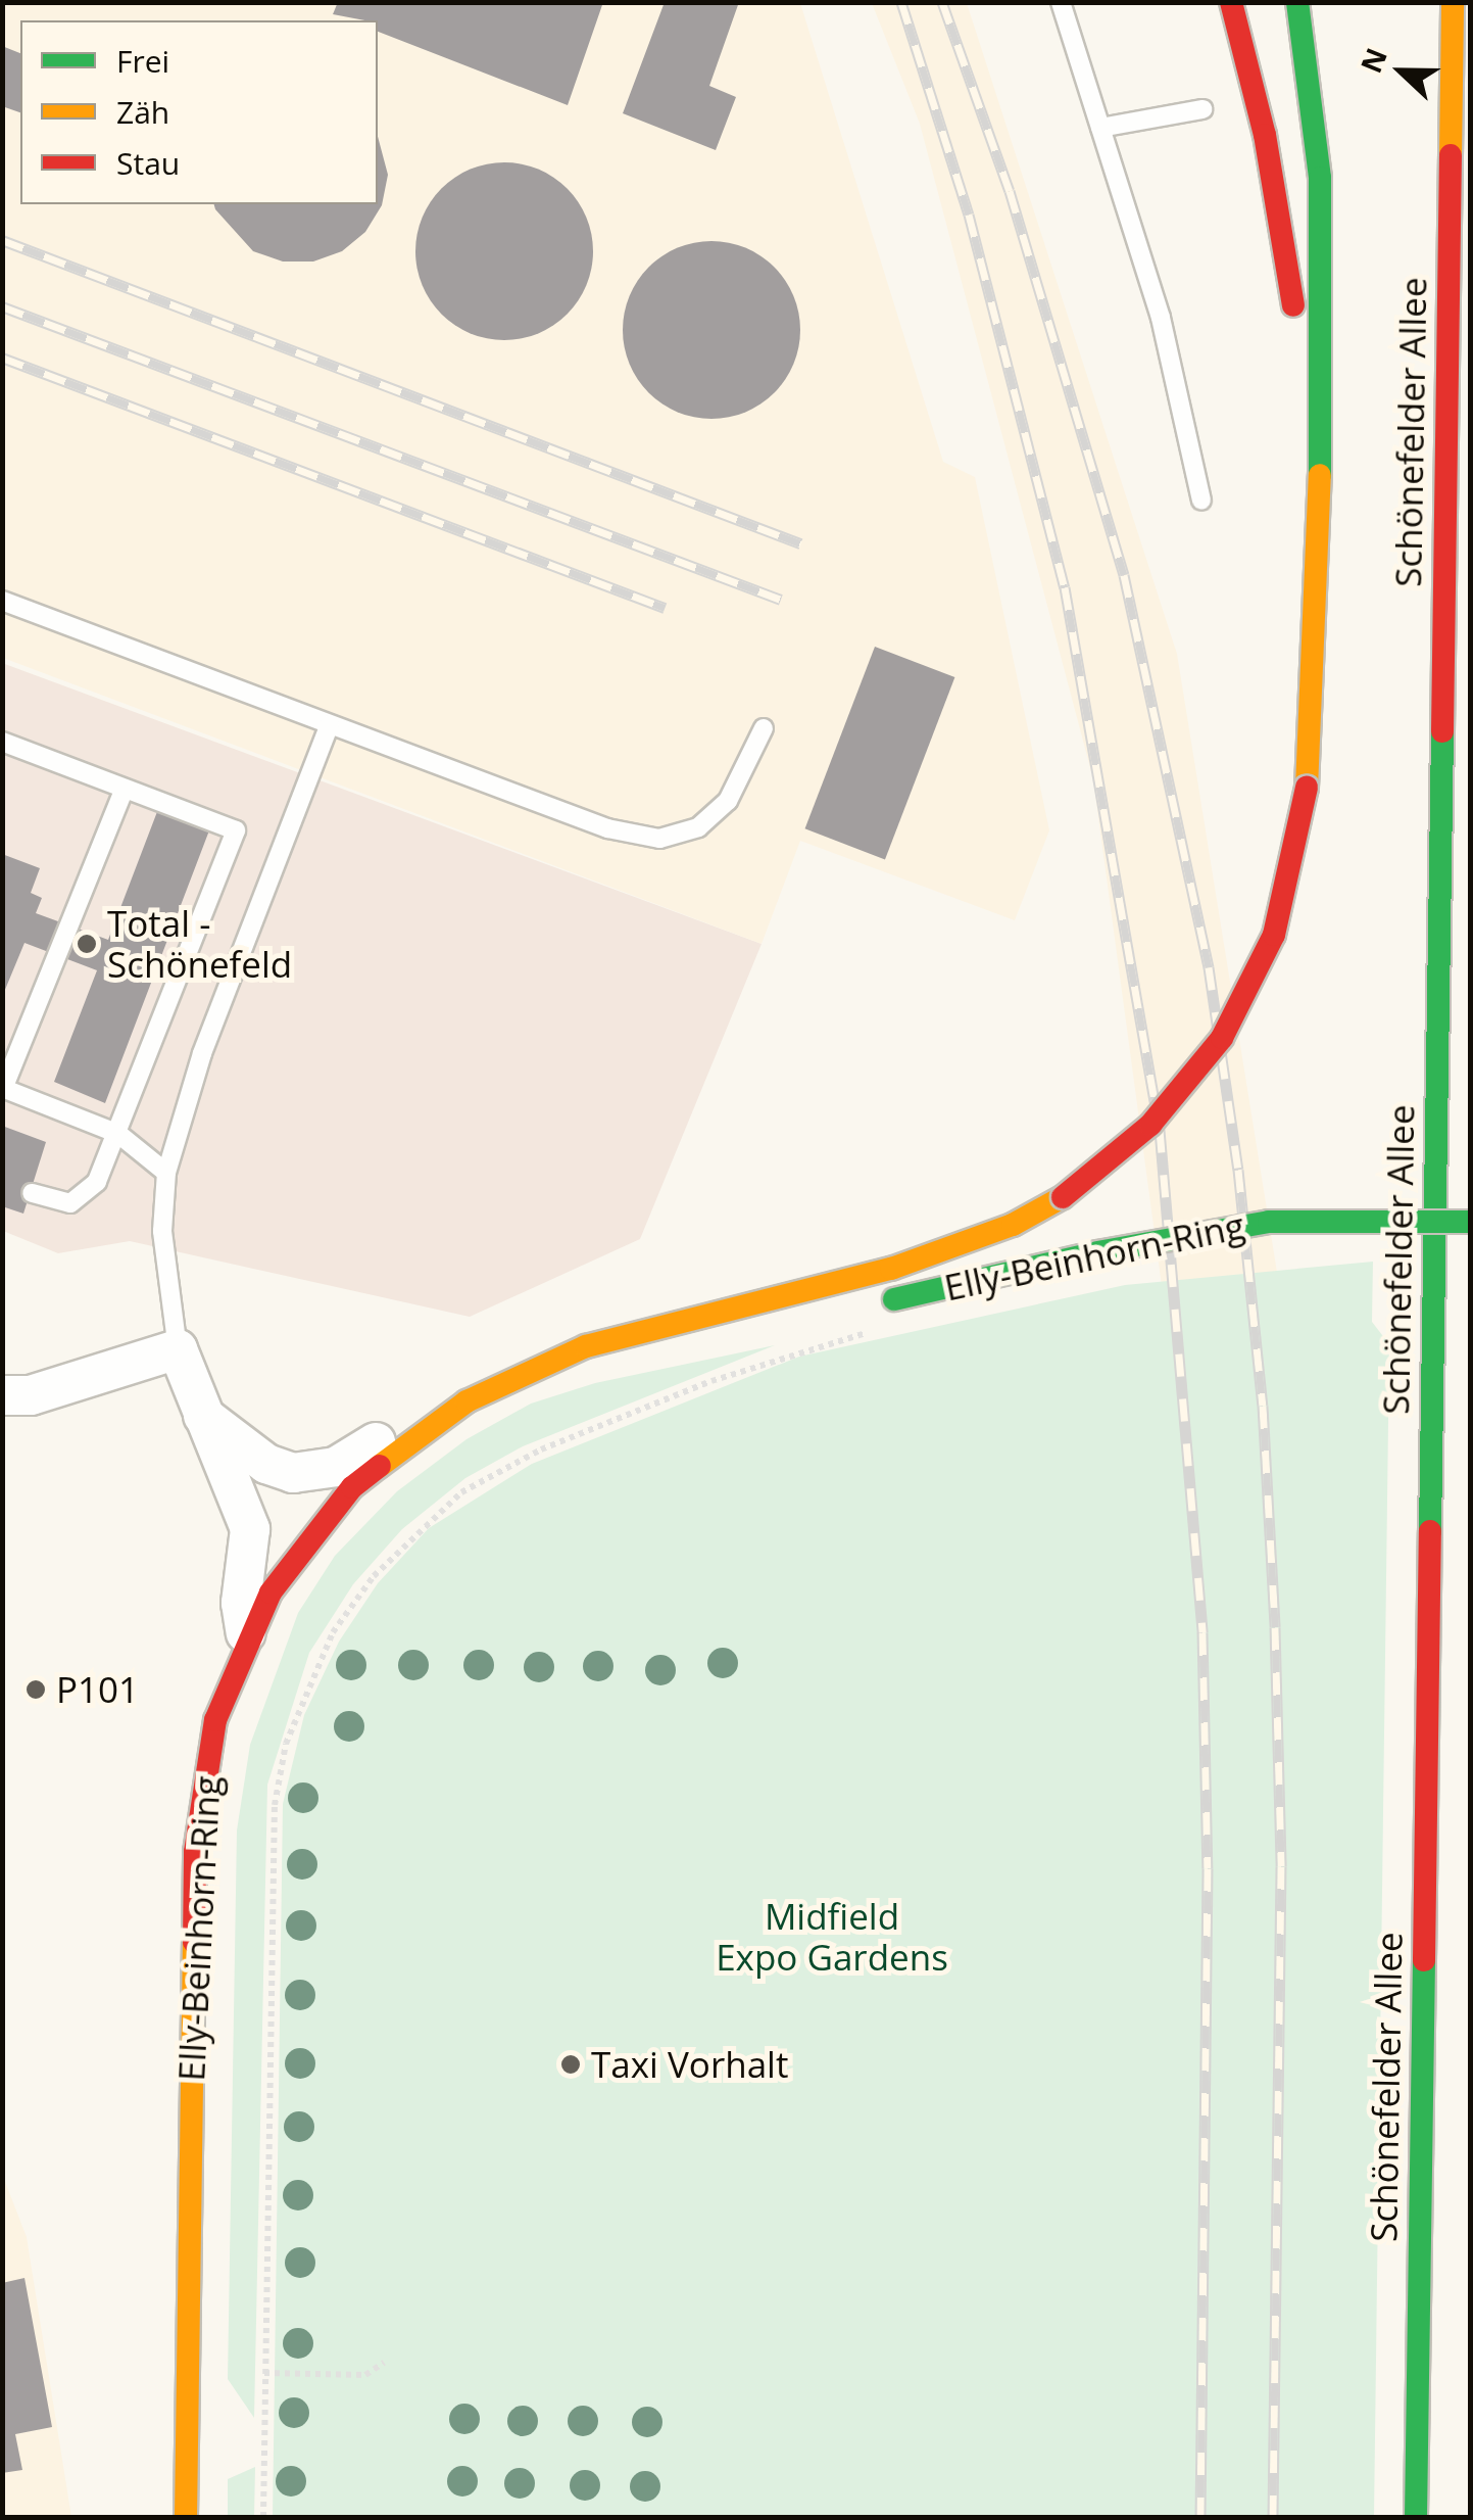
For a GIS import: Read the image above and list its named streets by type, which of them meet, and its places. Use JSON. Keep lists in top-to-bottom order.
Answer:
{
  "streets": {
    "main road": ["Schönefelder Allee", "Elly-Beinhorn-Ring"]
  },
  "crossings": [
    ["Schönefelder Allee", "Elly-Beinhorn-Ring"]
  ],
  "parks": ["Midfield Expo Gardens"],
  "places": ["Total - Schönefeld", "P101", "Taxi Vorhalt"],
  "legend": ["Frei", "Zäh", "Stau"],
  "north": "left"
}
